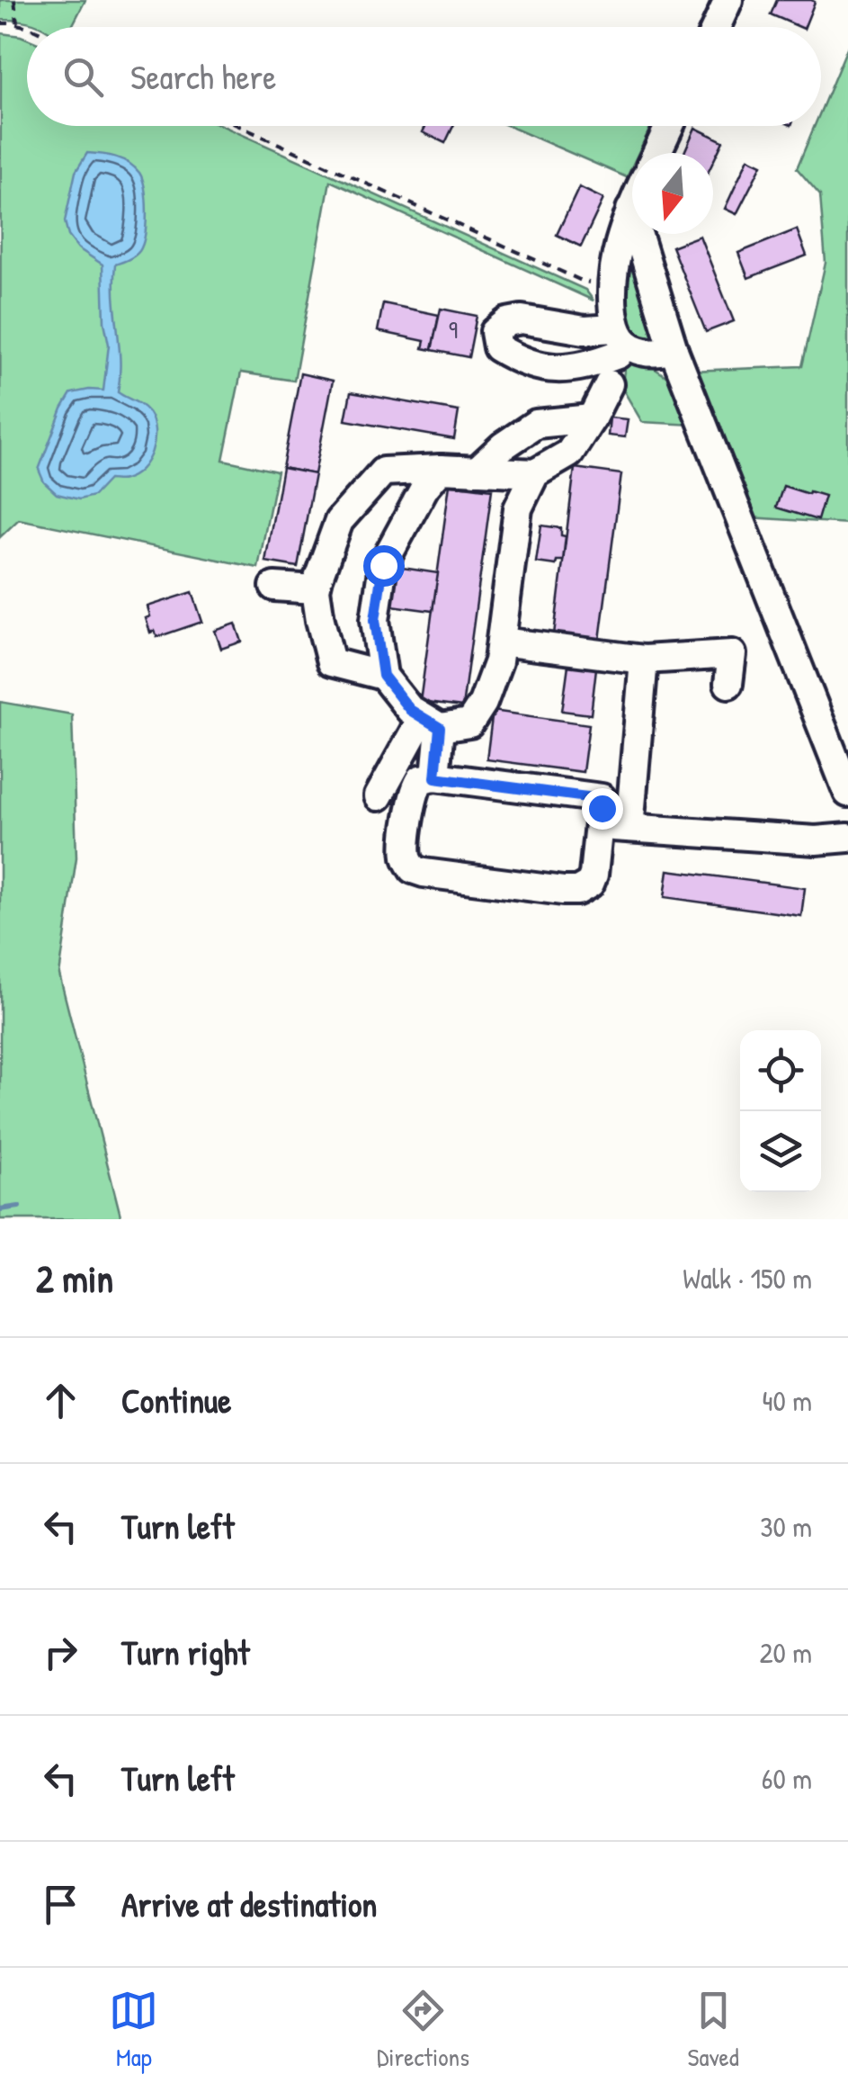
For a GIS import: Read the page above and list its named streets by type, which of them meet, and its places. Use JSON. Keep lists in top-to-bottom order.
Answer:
{
  "house_numbers": ["9"],
  "north": "bottom",
  "page": {
    "search": "Search here",
    "heading": ["2 min", "Walk · 150 m"],
    "list": [
      ["Continue", "40 m"],
      ["Turn left", "30 m"],
      ["Turn right", "20 m"],
      ["Turn left", "60 m"],
      "Arrive at destination"
    ],
    "nav": ["Map", "Directions", "Saved"]
  }
}
